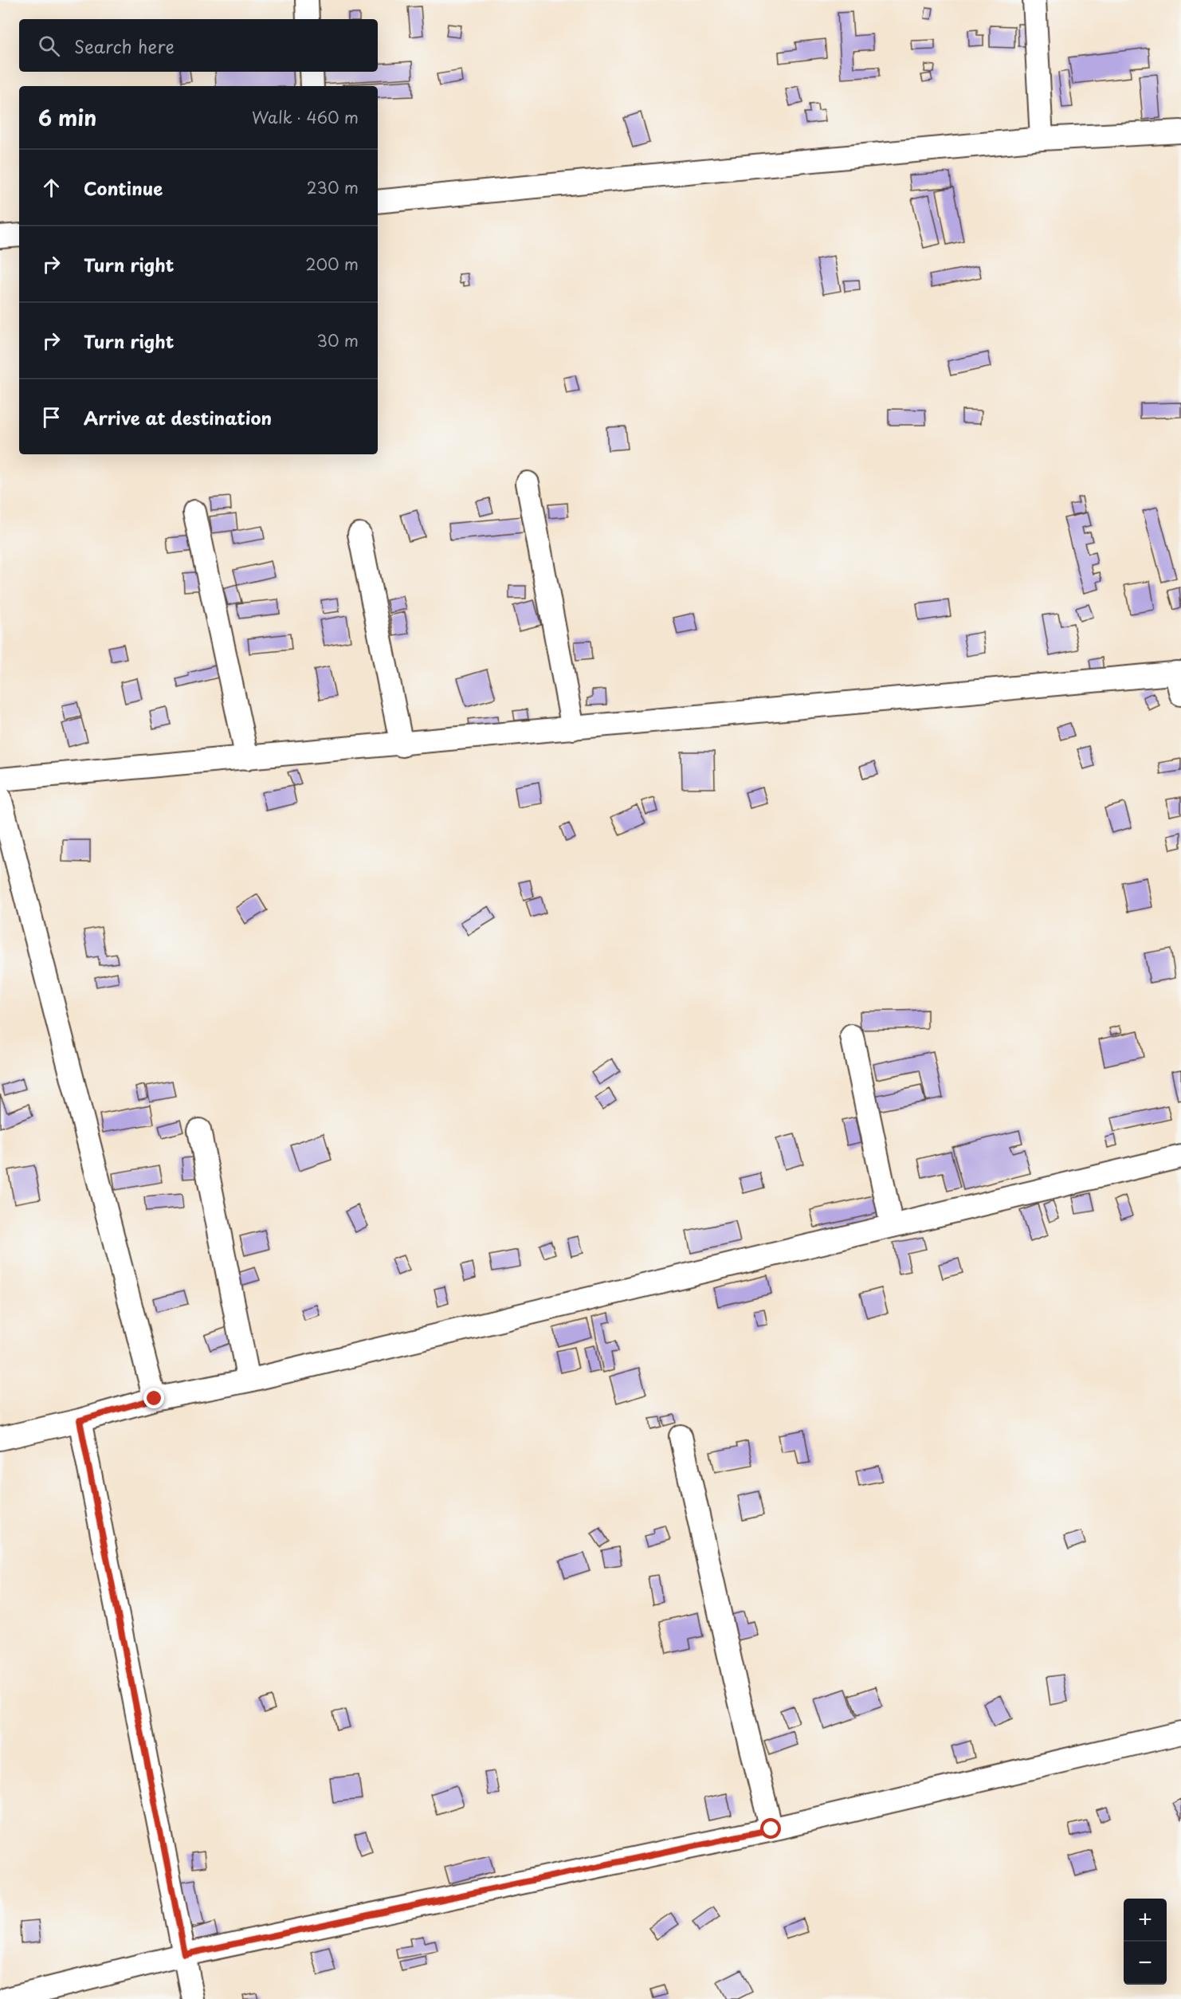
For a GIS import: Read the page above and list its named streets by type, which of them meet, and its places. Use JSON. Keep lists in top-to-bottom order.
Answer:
{
  "page": {
    "search": "Search here",
    "heading": ["6 min", "Walk · 460 m"],
    "list": [
      ["Continue", "230 m"],
      ["Turn right", "200 m"],
      ["Turn right", "30 m"],
      "Arrive at destination"
    ],
    "map_buttons": ["+", "−"]
  }
}
